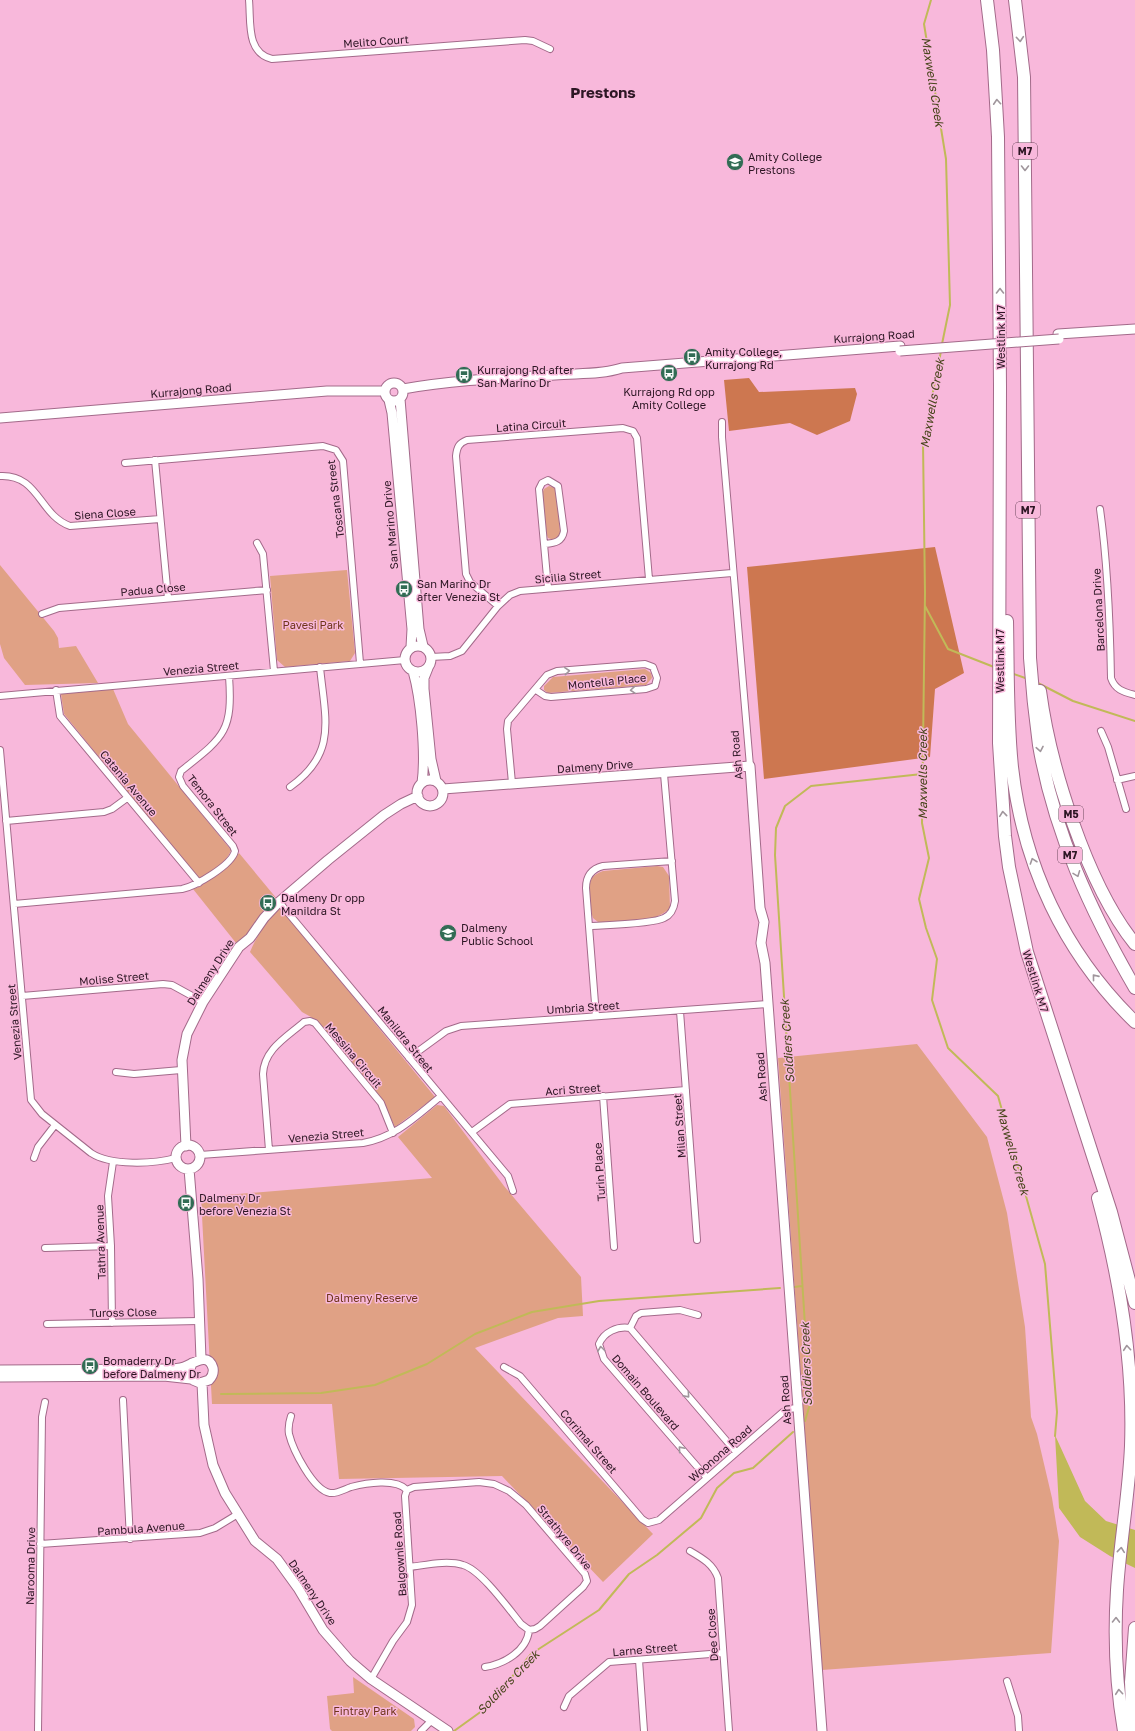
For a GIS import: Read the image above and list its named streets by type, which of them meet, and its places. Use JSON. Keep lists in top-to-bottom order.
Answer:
{
  "streets": {
    "highway": ["M7", "Westlink M7", "M5"],
    "street": [
      "Melito Court",
      "Kurrajong Road",
      "Latina Circuit",
      "Toscana Street",
      "Siena Close",
      "San Marino Drive",
      "Sicilia Street",
      "Padua Close",
      "Barcelona Drive",
      "Venezia Street",
      "Montella Place",
      "Ash Road",
      "Dalmeny Drive",
      "Catania Avenue",
      "Temora Street",
      "Molise Street",
      "Umbria Street",
      "Manildra Street",
      "Messina Circuit",
      "Acri Street",
      "Milan Street",
      "Turin Place",
      "Tathra Avenue",
      "Tuross Close",
      "Domain Boulevard",
      "Corrimal Street",
      "Woonona Road",
      "Pambula Avenue",
      "Strathyre Drive",
      "Balgownie Road",
      "Narooma Drive",
      "Dee Close",
      "Larne Street"
    ]
  },
  "crossings": [
    ["M7", "Westlink M7"],
    ["M7", "M5"],
    ["Kurrajong Road", "San Marino Drive"],
    ["Latina Circuit", "Sicilia Street"],
    ["Toscana Street", "Venezia Street"],
    ["San Marino Drive", "Sicilia Street"],
    ["San Marino Drive", "Venezia Street"],
    ["Sicilia Street", "Venezia Street"],
    ["Sicilia Street", "Ash Road"],
    ["Venezia Street", "Dalmeny Drive"],
    ["Venezia Street", "Catania Avenue"],
    ["Venezia Street", "Temora Street"],
    ["Venezia Street", "Molise Street"],
    ["Venezia Street", "Manildra Street"],
    ["Venezia Street", "Messina Circuit"],
    ["Venezia Street", "Tathra Avenue"],
    ["Montella Place", "Dalmeny Drive"],
    ["Ash Road", "Dalmeny Drive"],
    ["Ash Road", "Umbria Street"],
    ["Ash Road", "Woonona Road"],
    ["Dalmeny Drive", "Molise Street"],
    ["Dalmeny Drive", "Manildra Street"],
    ["Dalmeny Drive", "Pambula Avenue"],
    ["Dalmeny Drive", "Balgownie Road"],
    ["Catania Avenue", "Temora Street"],
    ["Umbria Street", "Manildra Street"],
    ["Umbria Street", "Milan Street"],
    ["Manildra Street", "Acri Street"],
    ["Acri Street", "Milan Street"],
    ["Acri Street", "Turin Place"],
    ["Tathra Avenue", "Tuross Close"],
    ["Domain Boulevard", "Woonona Road"],
    ["Corrimal Street", "Woonona Road"],
    ["Pambula Avenue", "Narooma Drive"],
    ["Strathyre Drive", "Balgownie Road"],
    ["Dee Close", "Larne Street"]
  ],
  "districts": ["Prestons"],
  "water": ["Maxwells Creek", "Soldiers Creek"],
  "parks": ["Pavesi Park", "Dalmeny Reserve", "Fintray Park"],
  "places": {
    "school or university": ["Amity College Prestons", "Dalmeny Public School"],
    "bus stop": [
      "Amity College, Kurrajong Rd",
      "Kurrajong Rd opp Amity College",
      "Kurrajong Rd after San Marino Dr",
      "San Marino Dr after Venezia St",
      "Dalmeny Dr opp Manildra St",
      "Dalmeny Dr before Venezia St",
      "Bomaderry Dr before Dalmeny Dr"
    ]
  }
}
